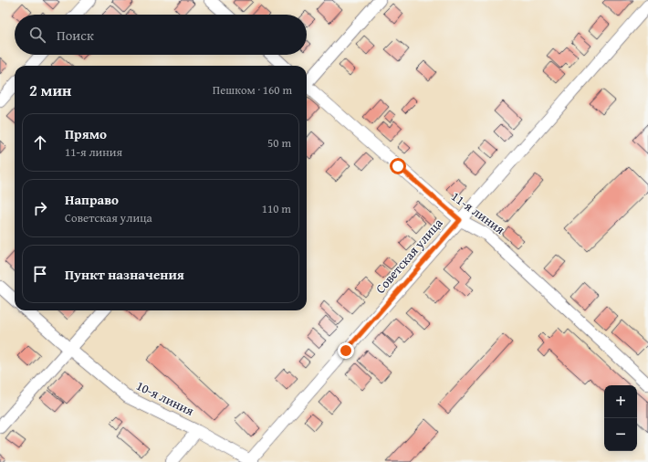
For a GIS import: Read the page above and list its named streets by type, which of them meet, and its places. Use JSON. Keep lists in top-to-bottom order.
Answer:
{
  "streets": {
    "street": ["11-я линия", "Советская улица", "10-я линия"]
  },
  "crossings": [
    ["11-я линия", "Советская улица"],
    ["Советская улица", "10-я линия"]
  ],
  "page": {
    "search": "Поиск",
    "heading": ["2 мин", "Пешком · 160 m"],
    "list": [
      ["Прямо", "11-я линия", "50 m"],
      ["Направо", "Советская улица", "110 m"],
      "Пункт назначения"
    ],
    "map_buttons": ["+", "−"]
  }
}
